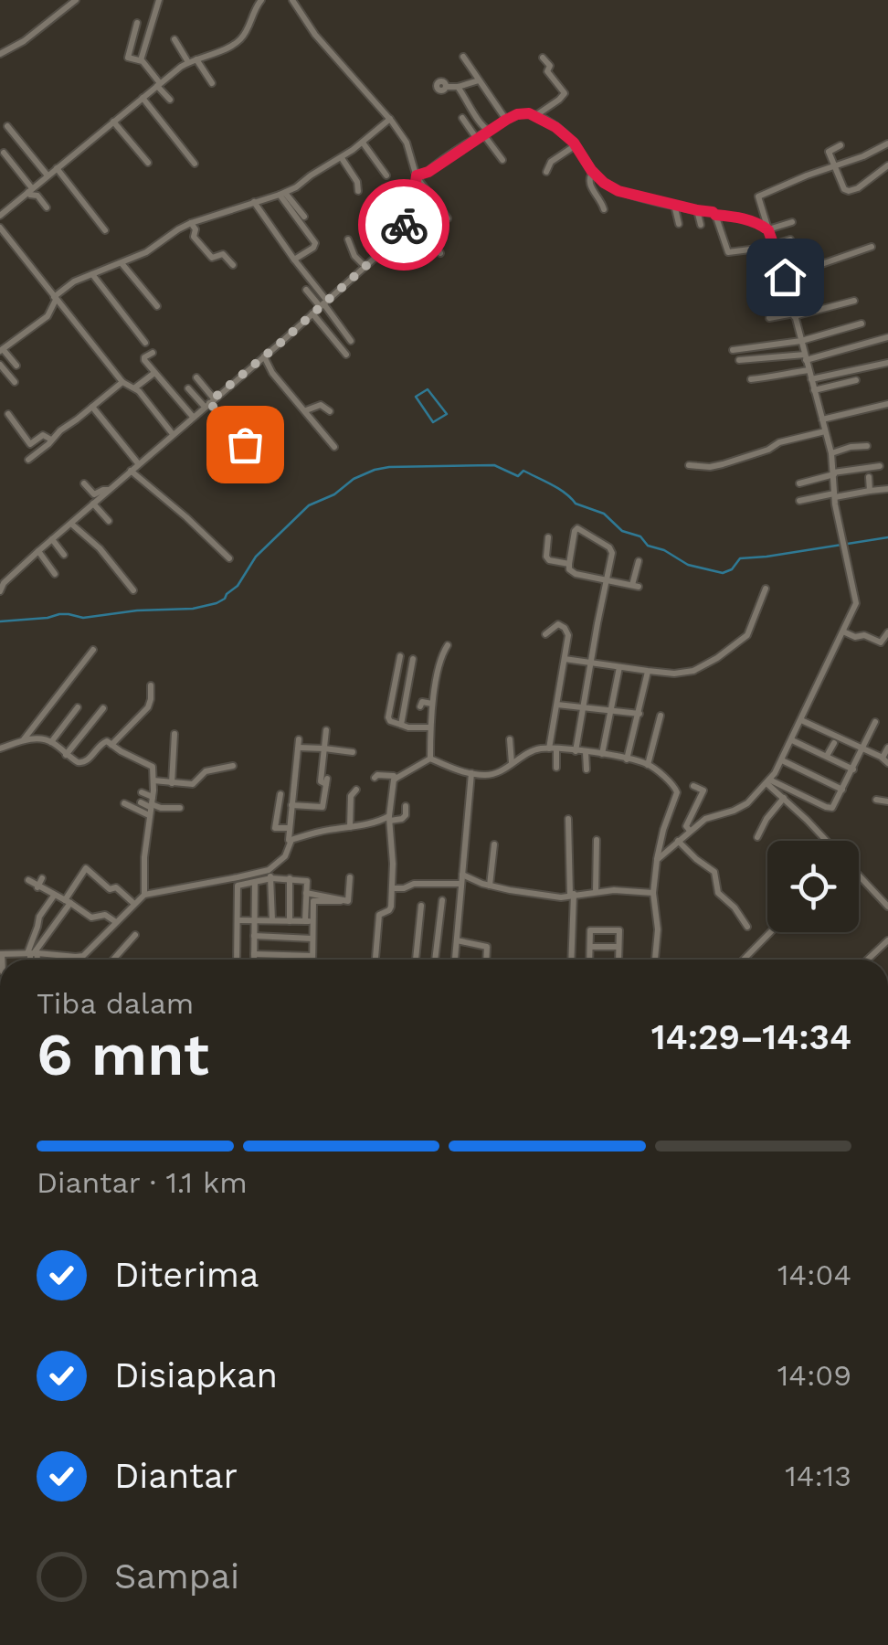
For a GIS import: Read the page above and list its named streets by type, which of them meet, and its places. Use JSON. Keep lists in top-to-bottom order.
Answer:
{
  "page": {
    "heading": ["6 mnt", "Tiba dalam", "14:29–14:34"],
    "bar": "Diantar · 1.1 km",
    "list": [
      ["Diterima", "14:04"],
      ["Disiapkan", "14:09"],
      ["Diantar", "14:13"],
      "Sampai"
    ]
  }
}
